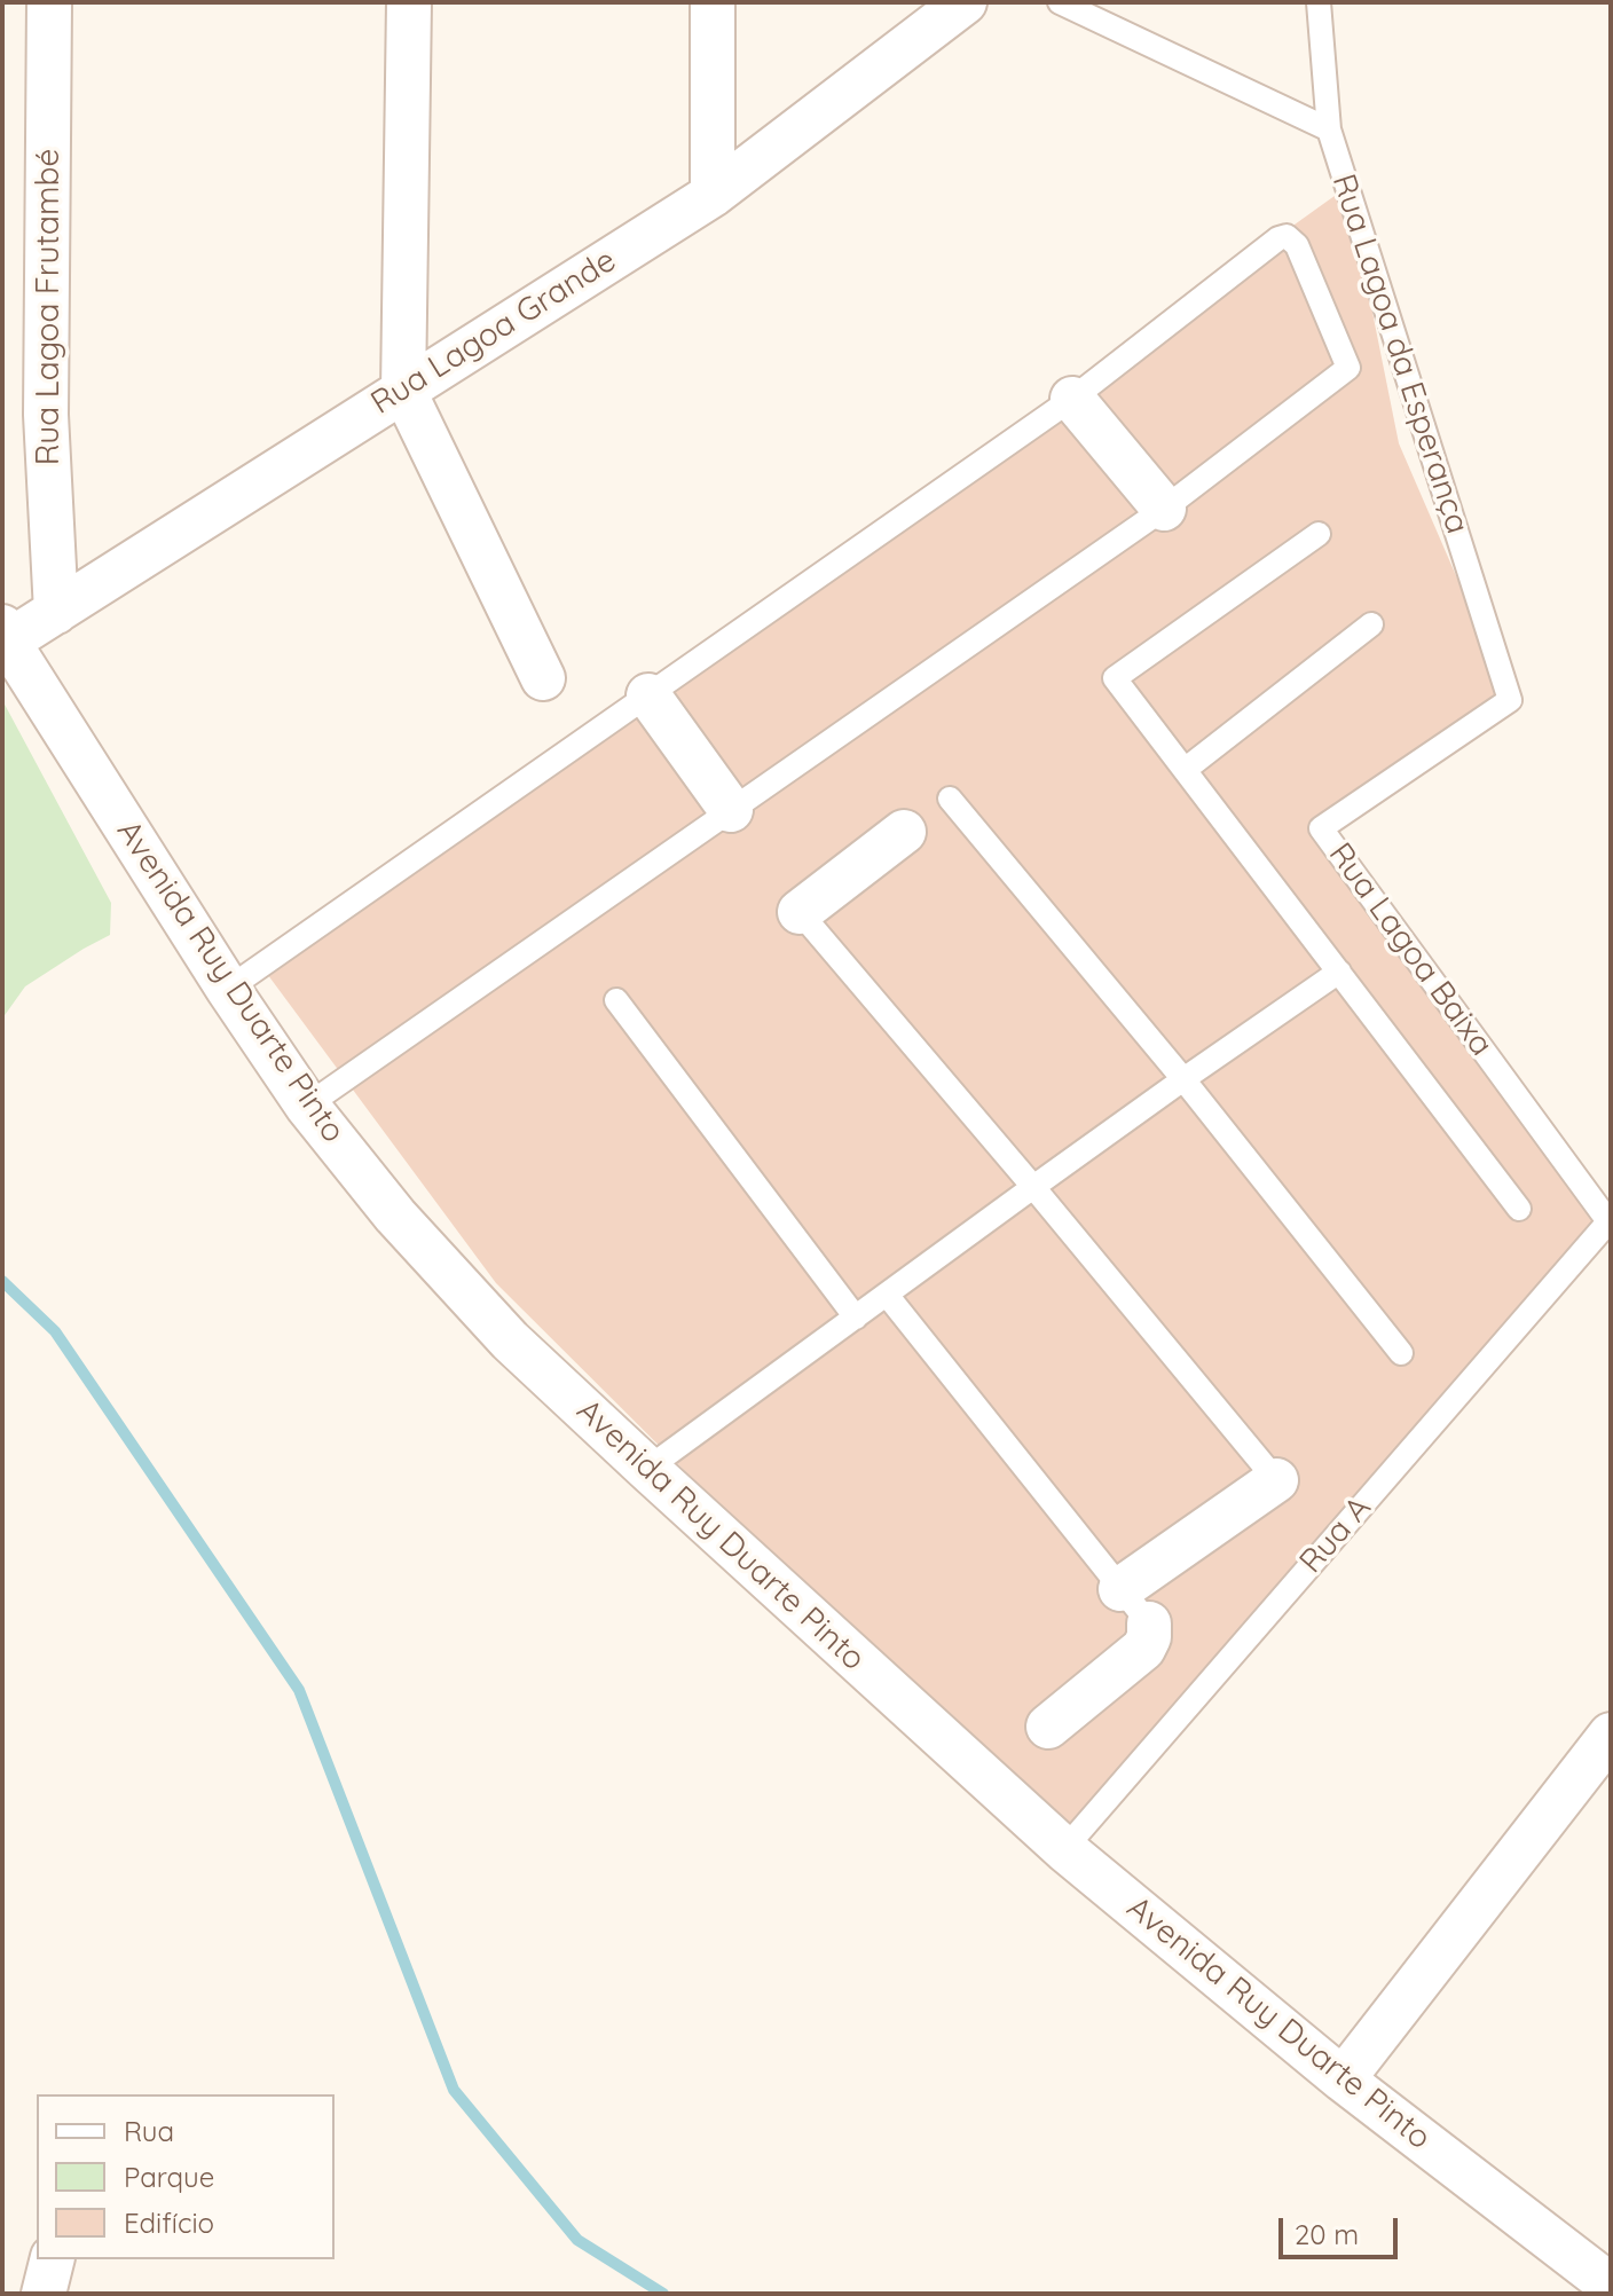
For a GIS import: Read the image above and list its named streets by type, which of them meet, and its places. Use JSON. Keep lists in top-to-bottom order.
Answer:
{
  "streets": {
    "street": ["Rua Lagoa Frutambé", "Rua Lagoa Grande", "Avenida Ruy Duarte Pinto"],
    "lane": ["Rua Lagoa da Esperança", "Rua Lagoa Baixa", "Rua A"]
  },
  "crossings": [
    ["Rua Lagoa Frutambé", "Rua Lagoa Grande"],
    ["Rua Lagoa Grande", "Avenida Ruy Duarte Pinto"],
    ["Rua Lagoa da Esperança", "Rua Lagoa Baixa"],
    ["Rua Lagoa Baixa", "Rua A"],
    ["Avenida Ruy Duarte Pinto", "Rua A"]
  ],
  "legend": ["Rua", "Parque", "Edifício"],
  "scale_bar": "20 m"
}
